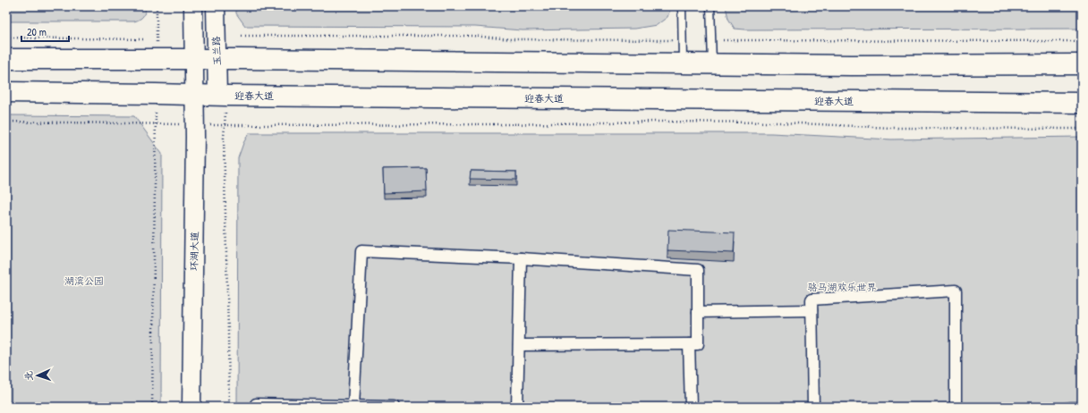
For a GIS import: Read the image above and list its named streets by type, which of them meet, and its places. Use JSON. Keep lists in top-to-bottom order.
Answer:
{
  "streets": {
    "main road": ["迎春大道"],
    "street": ["玉兰路", "环湖大道"]
  },
  "crossings": [
    ["玉兰路", "迎春大道"],
    ["迎春大道", "环湖大道"]
  ],
  "parks": ["湖滨公园", "骆马湖欢乐世界"],
  "scale_bar": "20 m",
  "north": "left"
}
